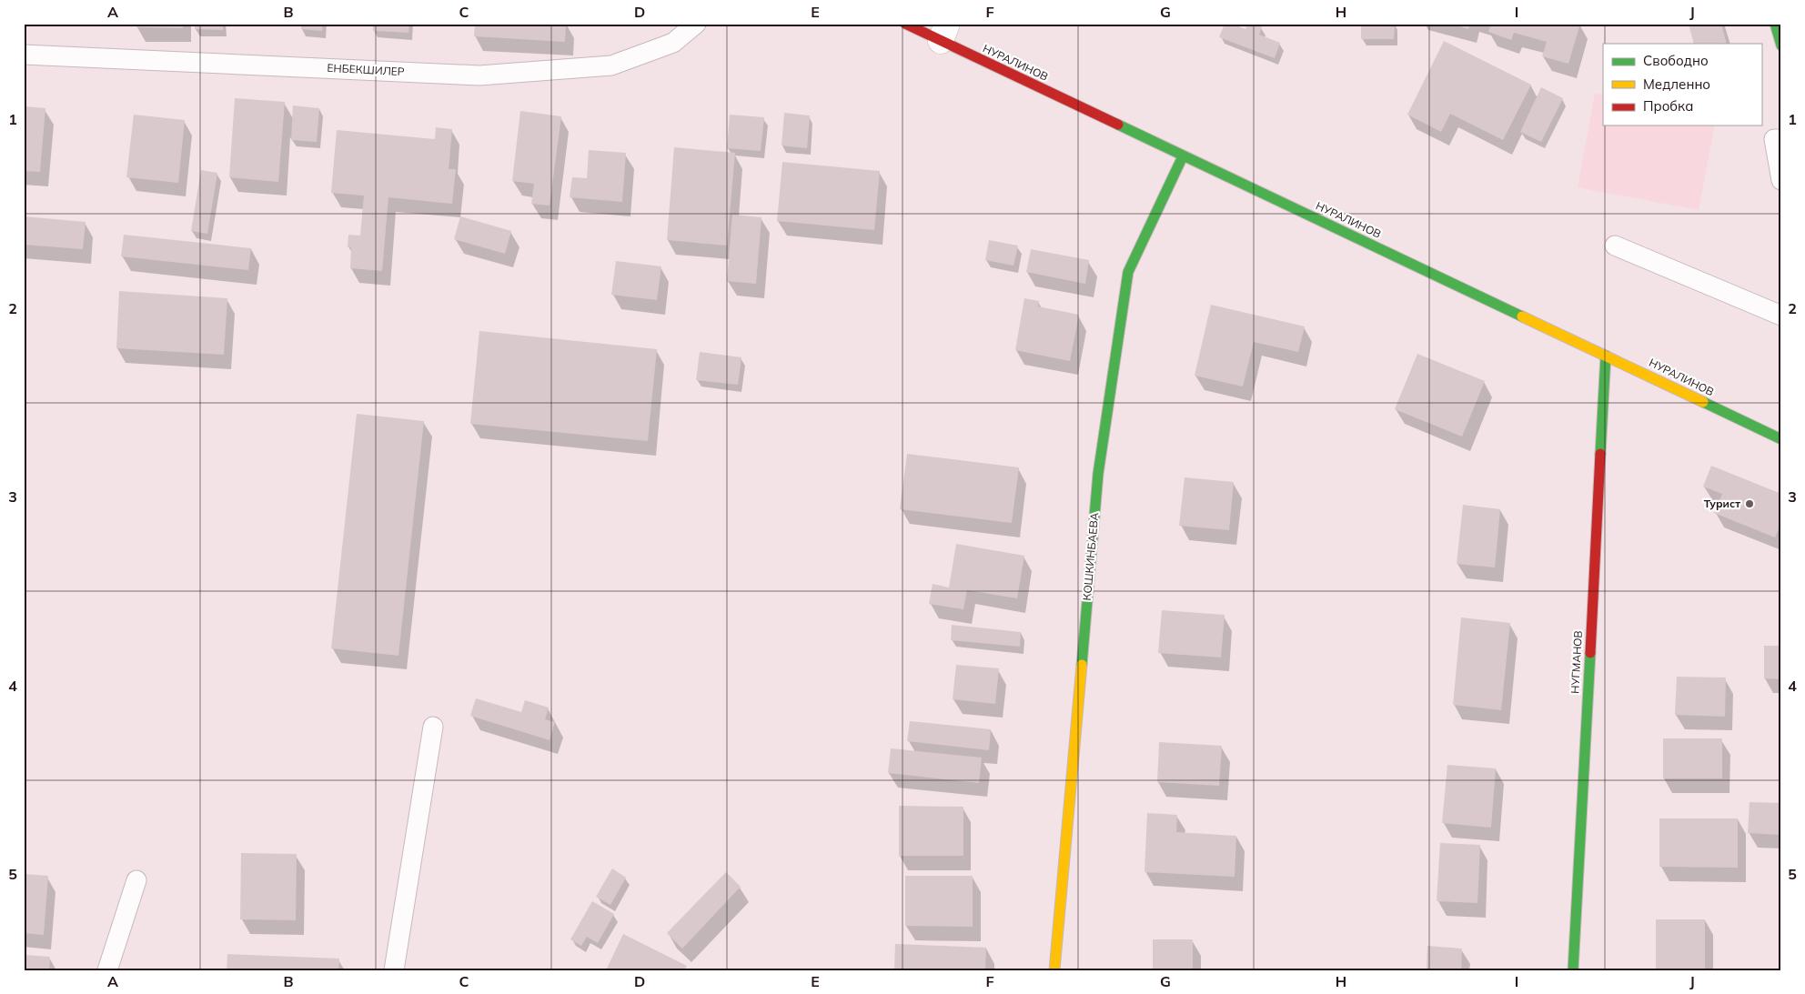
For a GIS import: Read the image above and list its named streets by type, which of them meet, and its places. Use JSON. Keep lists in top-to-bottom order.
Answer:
{
  "streets": {
    "main road": ["НУРАЛИНОВ", "КОШКИНБАЕВА", "НУГМАНОВ"],
    "lane": ["ЕНБЕКШИЛЕР"]
  },
  "crossings": [
    ["НУРАЛИНОВ", "КОШКИНБАЕВА"],
    ["НУРАЛИНОВ", "НУГМАНОВ"]
  ],
  "places": ["Турист"],
  "legend": ["Свободно", "Медленно", "Пробка"],
  "grid": {
    "columns": [
      "A",
      "B",
      "C",
      "D",
      "E",
      "F",
      "G",
      "H",
      "I",
      "J"
    ],
    "rows": [
      "1",
      "2",
      "3",
      "4",
      "5"
    ]
  }
}
